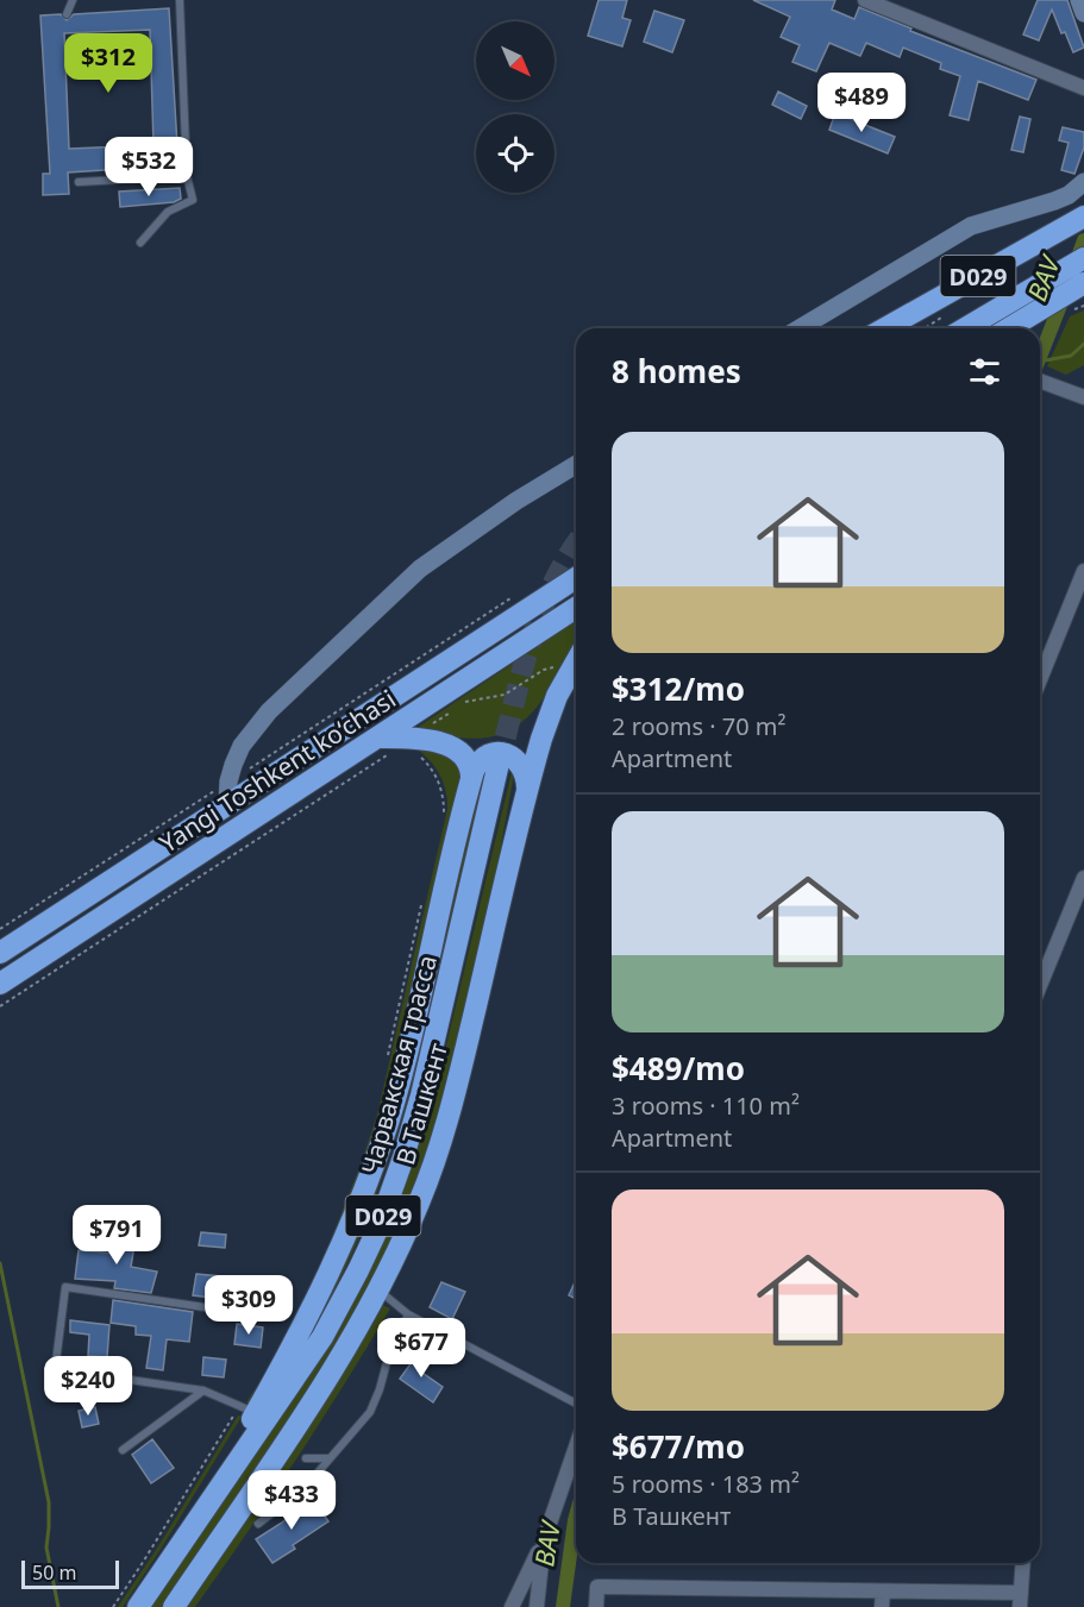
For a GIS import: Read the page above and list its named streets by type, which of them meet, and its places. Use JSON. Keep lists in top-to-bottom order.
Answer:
{
  "streets": {
    "highway": [
      "D029",
      "Yangi Toshkent ko‘chasi",
      "Чарвакская трасса",
      "В Ташкент"
    ]
  },
  "water": ["BAV"],
  "scale_bar": "50 m",
  "north": "bottom right",
  "page": {
    "price": [
      "$312",
      "$489",
      "$532",
      "$791",
      "$309",
      "$677",
      "$240",
      "$433"
    ],
    "heading": "8 homes",
    "list": [
      {
        "name": "$312/mo",
        "note": "2 rooms · 70 m² · Apartment"
      },
      {
        "name": "$489/mo",
        "note": "3 rooms · 110 m² · Apartment"
      },
      {
        "name": "$677/mo",
        "note": "5 rooms · 183 m² · В Ташкент"
      }
    ],
    "scale": "50 m"
  }
}
